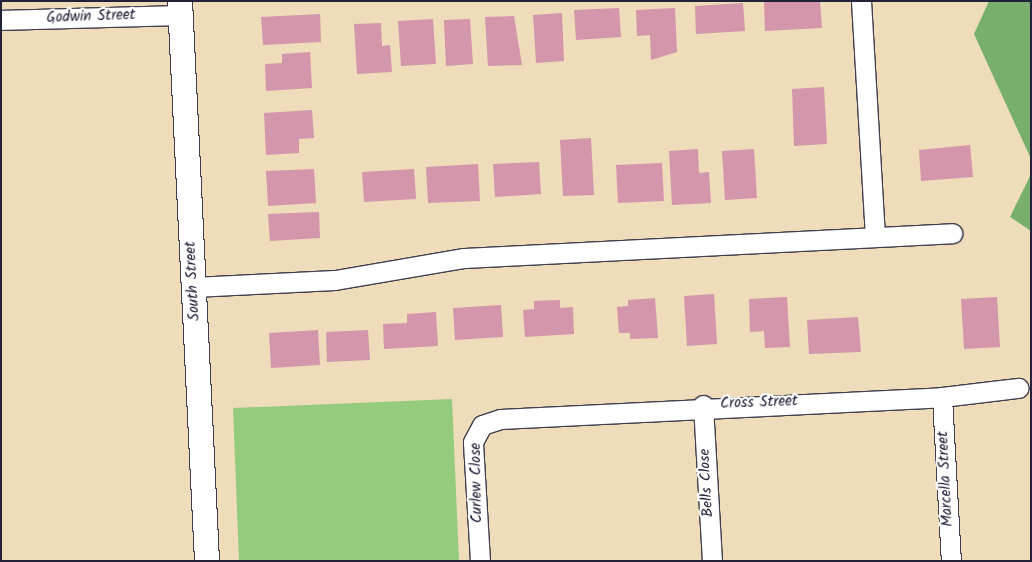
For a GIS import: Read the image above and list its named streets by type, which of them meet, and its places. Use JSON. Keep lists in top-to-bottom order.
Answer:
{
  "streets": {
    "street": [
      "Godwin Street",
      "South Street",
      "Cross Street",
      "Marcella Street",
      "Curlew Close",
      "Bells Close"
    ]
  },
  "crossings": [
    ["Godwin Street", "South Street"],
    ["Cross Street", "Marcella Street"],
    ["Cross Street", "Curlew Close"],
    ["Cross Street", "Bells Close"]
  ]
}
